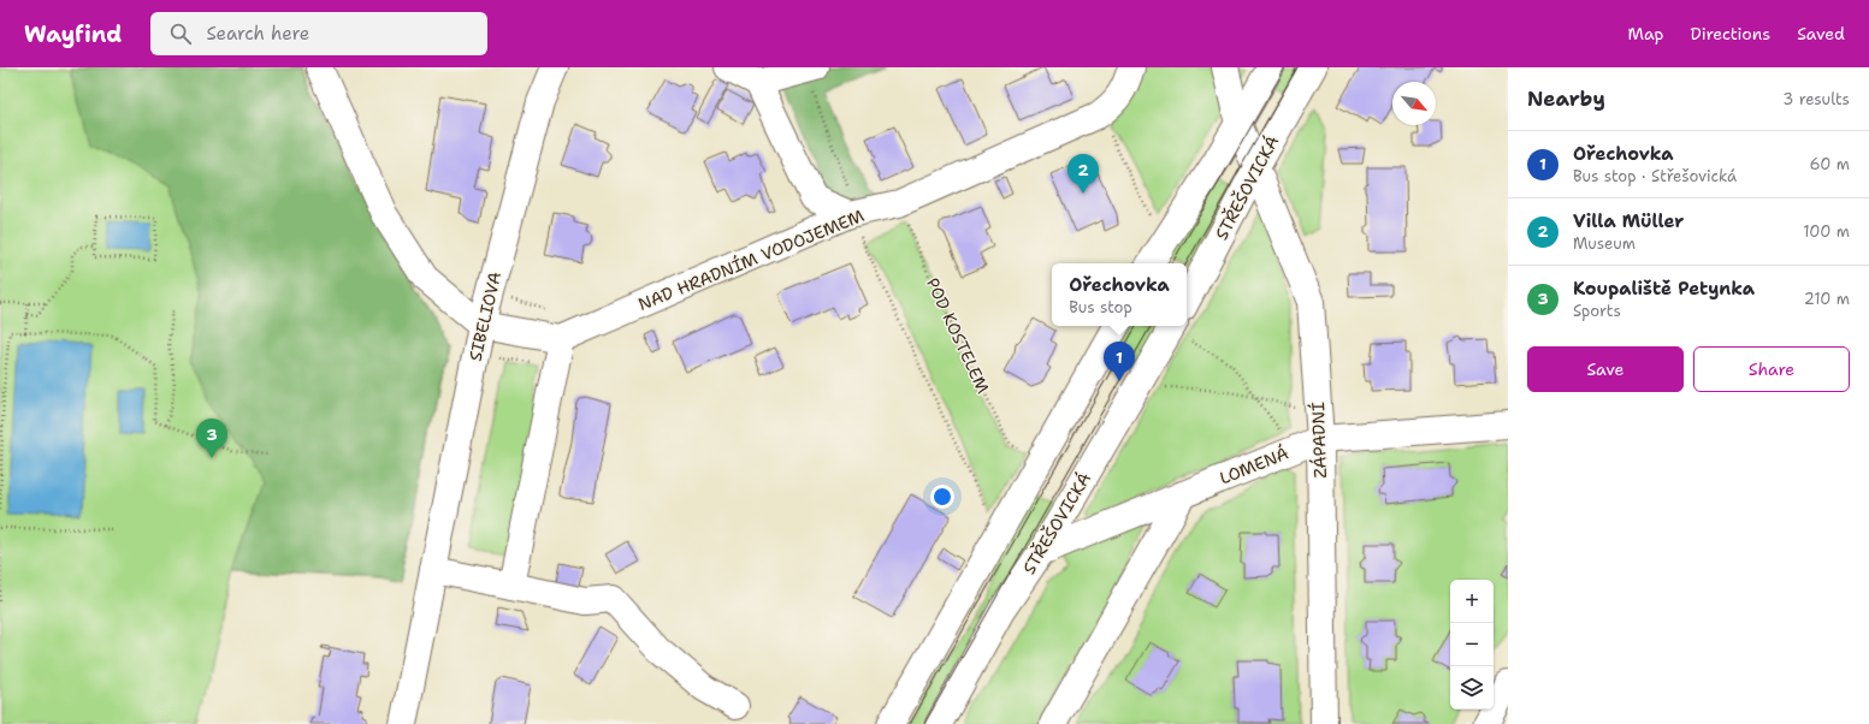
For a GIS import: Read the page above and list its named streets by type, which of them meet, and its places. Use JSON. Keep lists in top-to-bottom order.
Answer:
{
  "streets": {
    "street": [
      "STŘEŠOVICKÁ",
      "NAD HRADNÍM VODOJEMEM",
      "SIBELIOVA",
      "ZÁPADNÍ",
      "LOMENÁ"
    ],
    "path": ["POD KOSTELEM"]
  },
  "crossings": [
    ["STŘEŠOVICKÁ", "ZÁPADNÍ"],
    ["STŘEŠOVICKÁ", "LOMENÁ"],
    ["NAD HRADNÍM VODOJEMEM", "POD KOSTELEM"],
    ["ZÁPADNÍ", "LOMENÁ"]
  ],
  "north": "bottom right",
  "page": {
    "header": "Wayfind",
    "search": "Search here",
    "nav": ["Map", "Directions", "Saved"],
    "heading": ["Nearby", "3 results"],
    "list": [
      {
        "mark": "1",
        "name": "Ořechovka",
        "note": "Bus stop · Střešovická",
        "value": "60 m"
      },
      {
        "mark": "2",
        "name": "Villa Müller",
        "note": "Museum",
        "value": "100 m"
      },
      {
        "mark": "3",
        "name": "Koupaliště Petynka",
        "note": "Sports",
        "value": "210 m"
      }
    ],
    "pins": ["2", "1", "3"],
    "popup": ["Ořechovka", "Bus stop"],
    "buttons": ["Save", "Share"],
    "map_buttons": ["+", "−"]
  }
}
